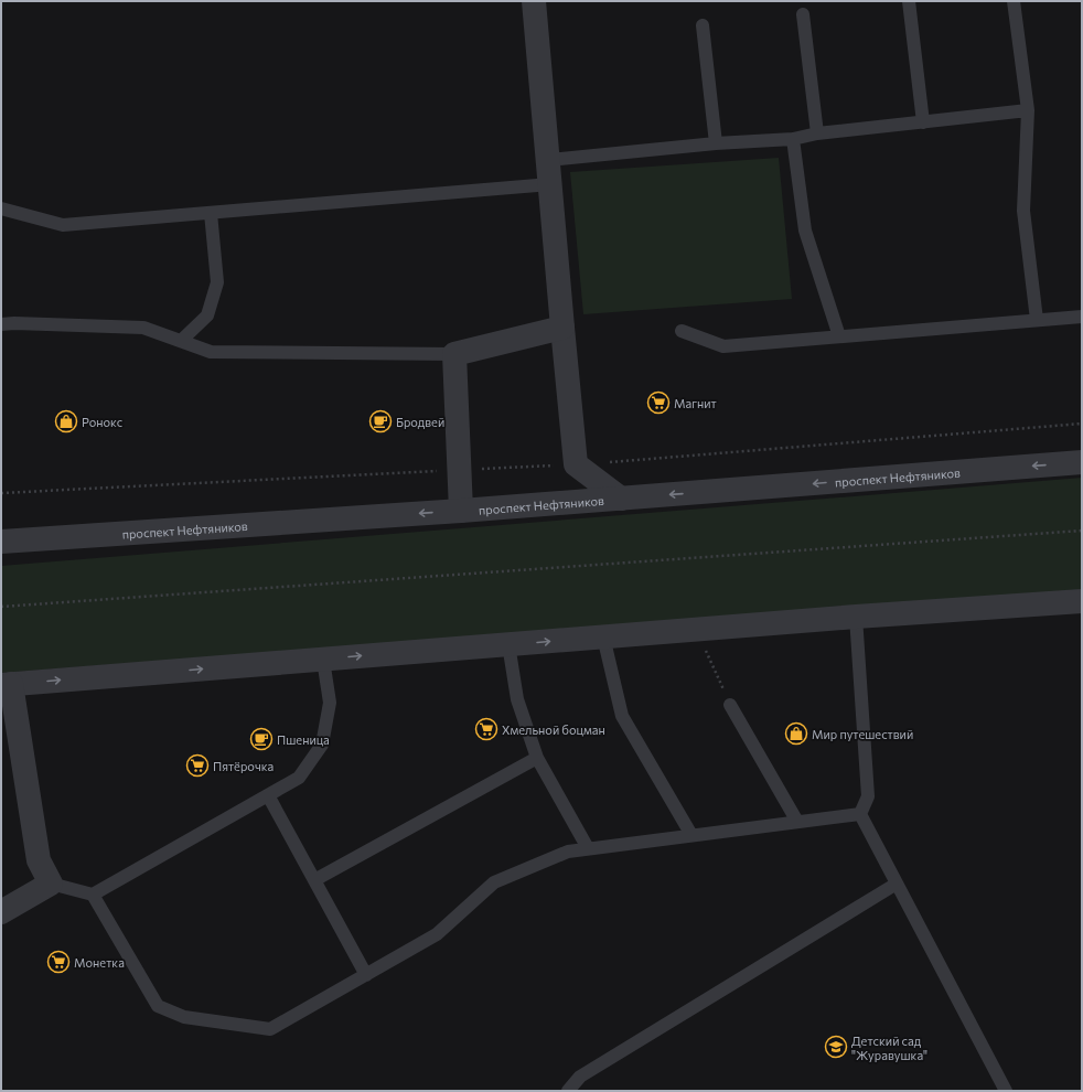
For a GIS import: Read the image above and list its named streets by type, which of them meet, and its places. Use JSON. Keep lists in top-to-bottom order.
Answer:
{
  "streets": {
    "street": ["проспект Нефтяников"]
  },
  "places": {
    "supermarket": [
      "Магнит",
      "Хмельной боцман",
      "Пятёрочка",
      "Монетка"
    ],
    "shop": ["Ронокс", "Мир путешествий"],
    "cafe": ["Бродвей", "Пшеница"],
    "school or university": ["Детский сад \"Журавушка\""]
  }
}
